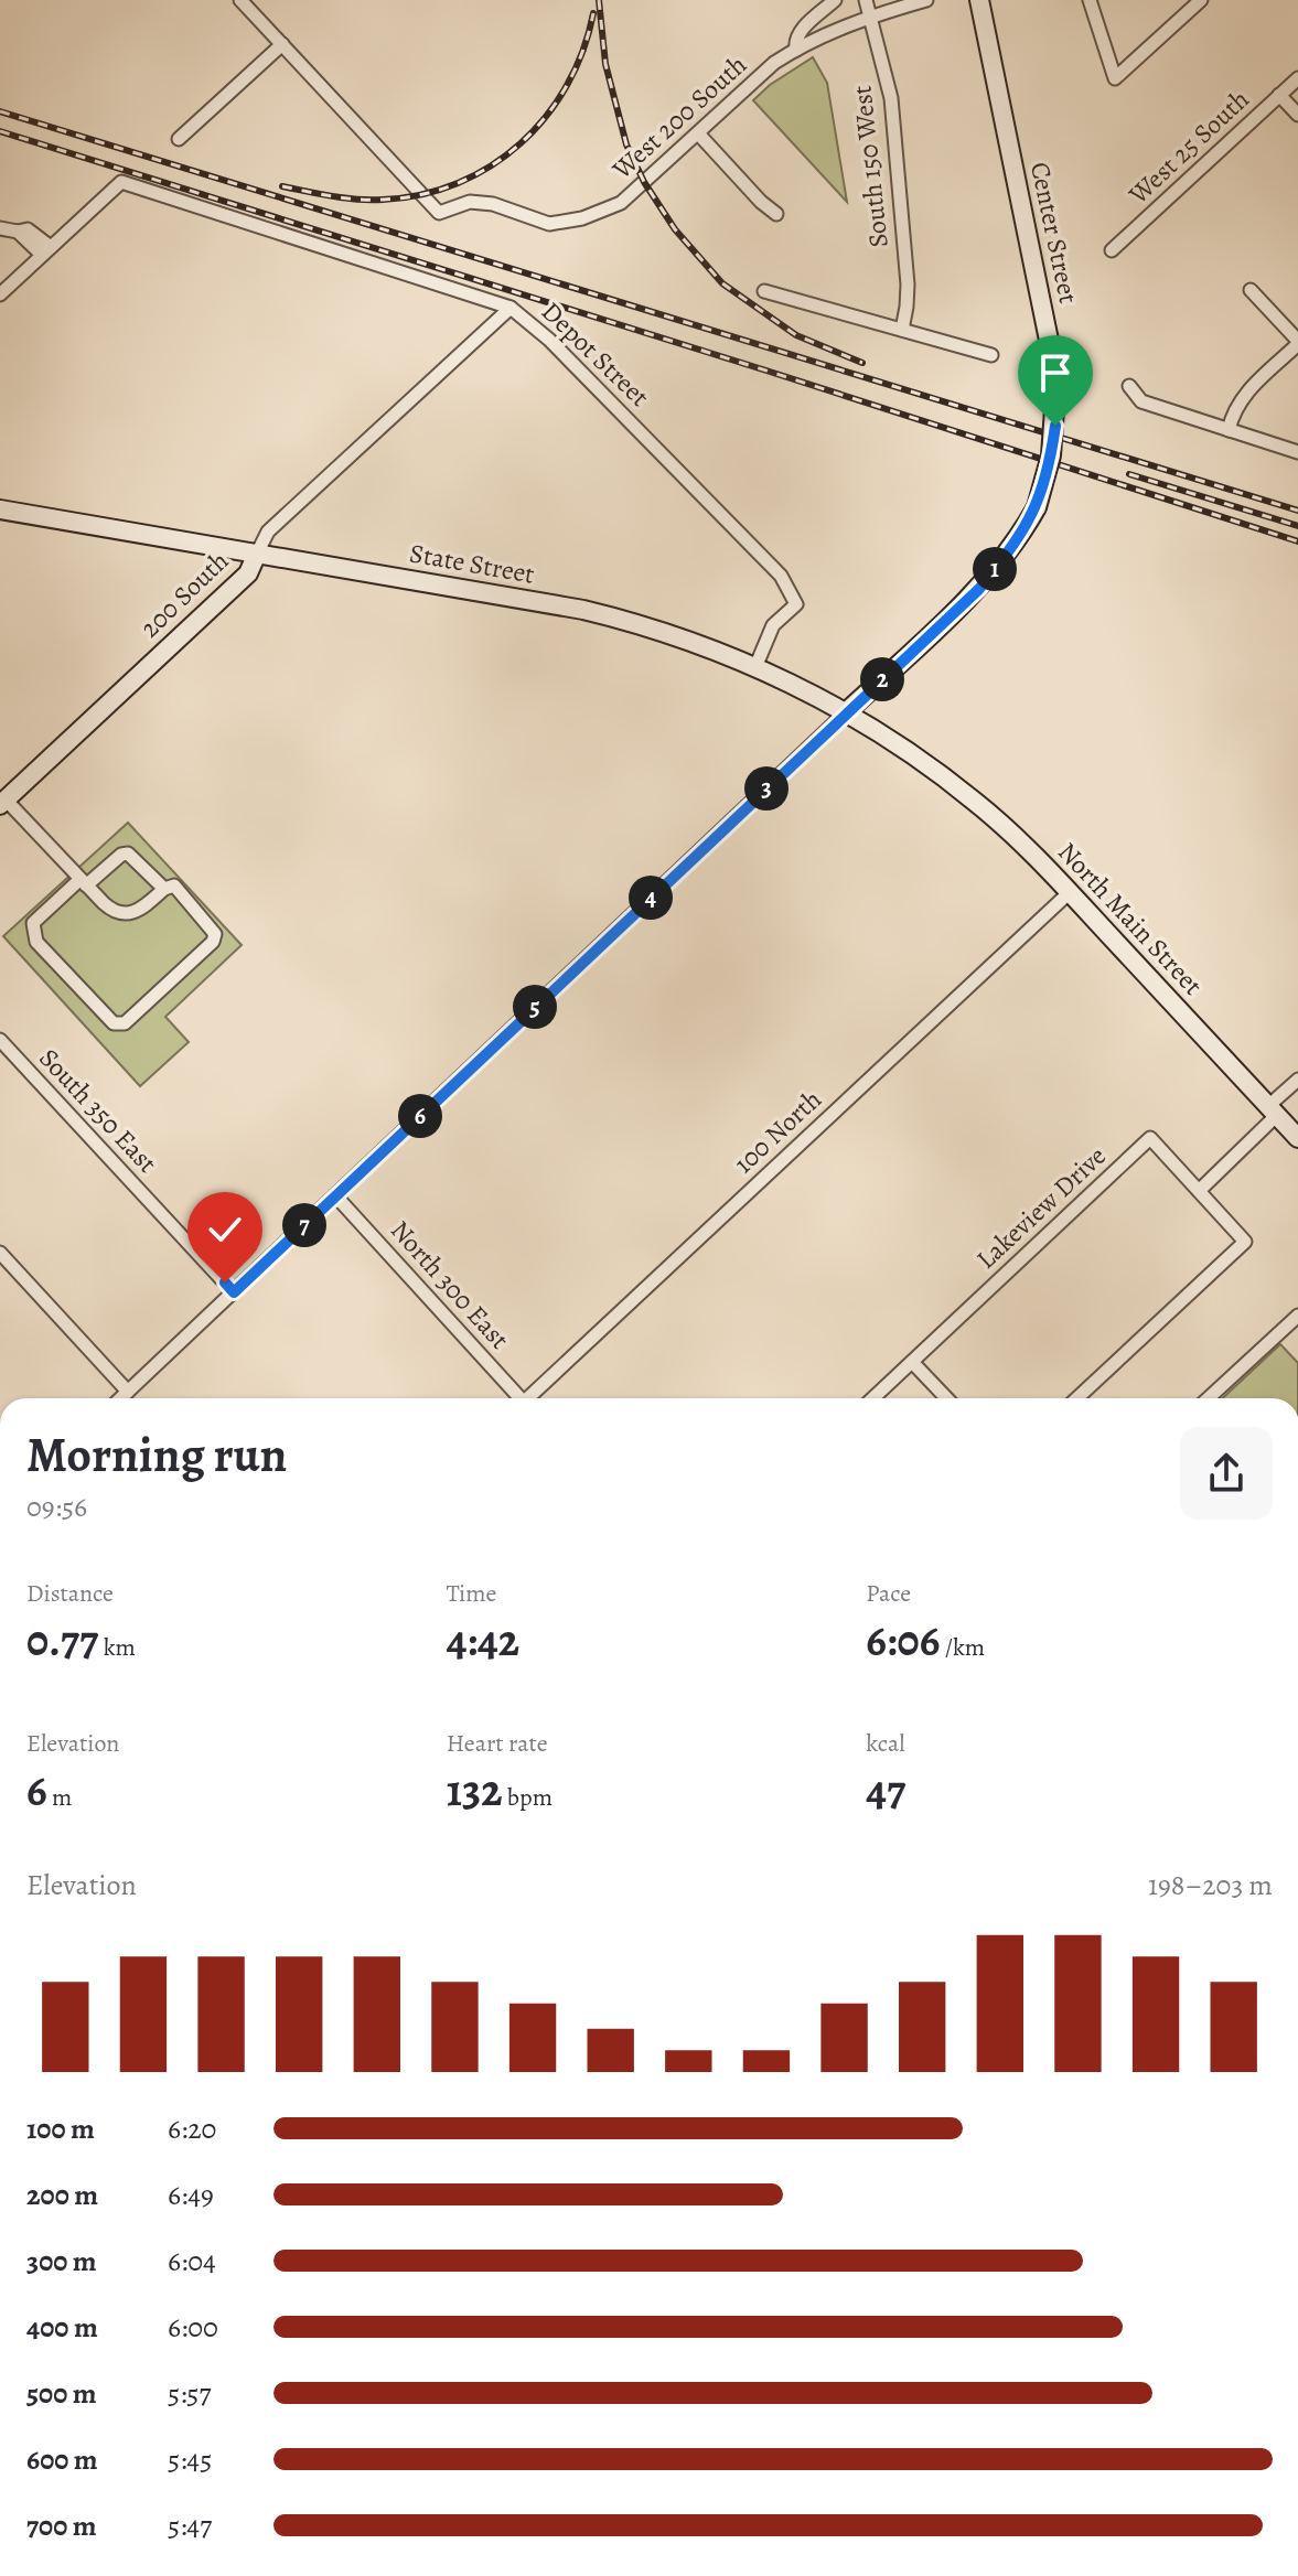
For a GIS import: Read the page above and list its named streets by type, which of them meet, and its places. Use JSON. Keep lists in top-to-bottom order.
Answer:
{
  "streets": {
    "main road": [
      "Center Street",
      "State Street",
      "200 South",
      "North Main Street"
    ],
    "street": [
      "West 200 South",
      "West 25 South",
      "South 150 West",
      "Depot Street",
      "South 350 East",
      "100 North",
      "Lakeview Drive",
      "North 300 East"
    ]
  },
  "crossings": [
    ["West 200 South", "South 150 West"],
    ["Center Street", "State Street"],
    ["Center Street", "South 350 East"],
    ["Center Street", "North 300 East"],
    ["Depot Street", "State Street"],
    ["Depot Street", "200 South"],
    ["State Street", "200 South"],
    ["State Street", "North Main Street"],
    ["North Main Street", "100 North"]
  ],
  "page": {
    "pins": [
      "1",
      "2",
      "3",
      "4",
      "5",
      "6",
      "7"
    ],
    "heading": ["Morning run", "09:56"],
    "stats": [
      ["Distance", "0.77 km"],
      ["Time", "4:42"],
      ["Pace", "6:06 /km"],
      ["Elevation", "6 m"],
      ["Heart rate", "132 bpm"],
      ["kcal", "47"]
    ],
    "chart": ["Elevation", "198–203 m"],
    "list": [
      {
        "name": "100 m",
        "note": "6:20"
      },
      {
        "name": "200 m",
        "note": "6:49"
      },
      {
        "name": "300 m",
        "note": "6:04"
      },
      {
        "name": "400 m",
        "note": "6:00"
      },
      {
        "name": "500 m",
        "note": "5:57"
      },
      {
        "name": "600 m",
        "note": "5:45"
      },
      {
        "name": "700 m",
        "note": "5:47"
      }
    ]
  }
}
